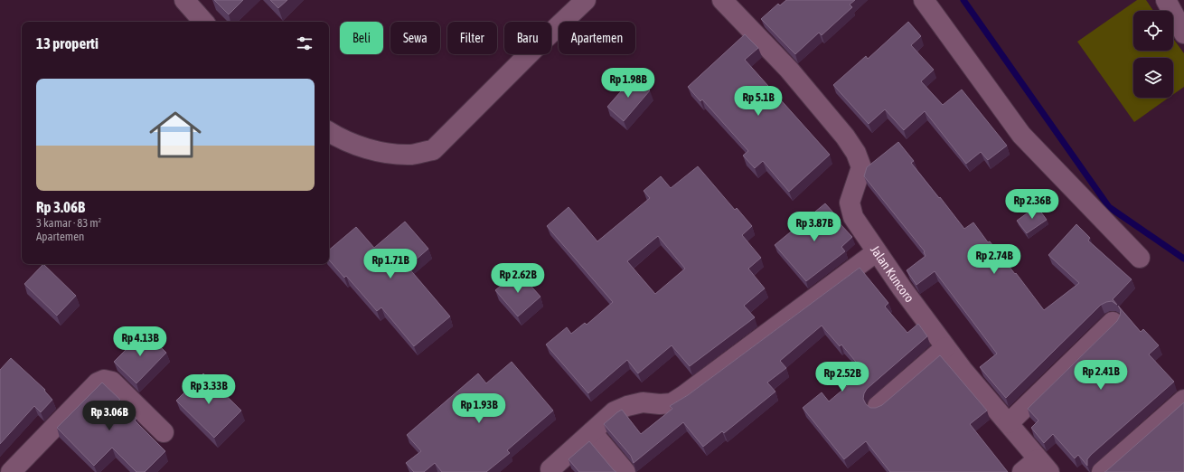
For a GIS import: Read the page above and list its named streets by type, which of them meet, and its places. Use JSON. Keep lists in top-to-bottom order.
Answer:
{
  "streets": {
    "street": ["Jalan Kuncoro"]
  },
  "page": {
    "chip": [
      "Beli",
      "Sewa",
      "Filter",
      "Baru",
      "Apartemen"
    ],
    "heading": "13 properti",
    "list": [
      {
        "name": "Rp 3.06B",
        "note": "3 kamar · 83 m² · Apartemen"
      }
    ],
    "price": [
      "Rp 1.98B",
      "Rp 5.1B",
      "Rp 2.36B",
      "Rp 3.87B",
      "Rp 2.74B",
      "Rp 1.71B",
      "Rp 2.62B",
      "Rp 4.13B",
      "Rp 2.41B",
      "Rp 2.52B",
      "Rp 3.33B",
      "Rp 1.93B",
      "Rp 3.06B"
    ]
  }
}
